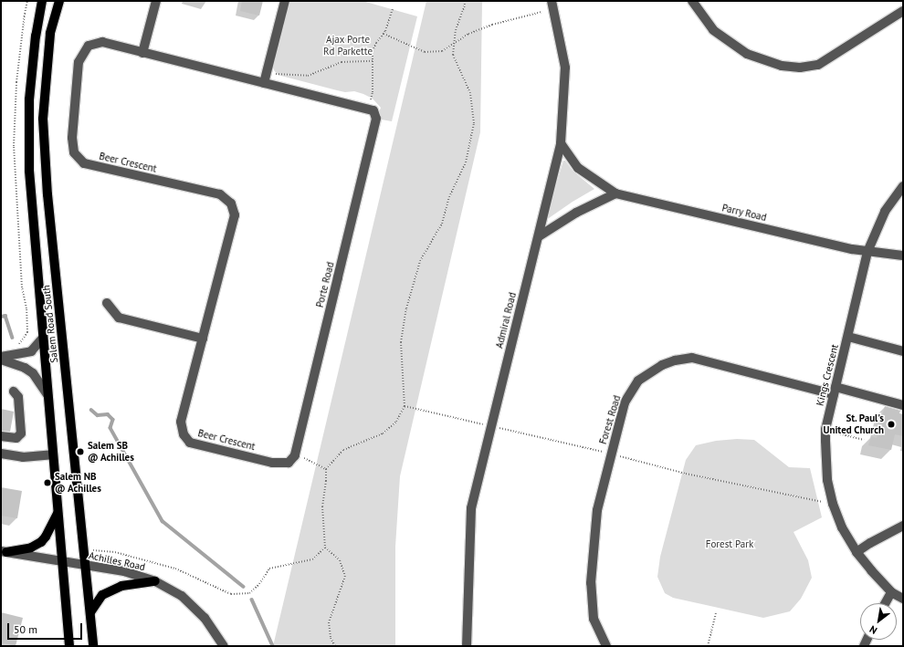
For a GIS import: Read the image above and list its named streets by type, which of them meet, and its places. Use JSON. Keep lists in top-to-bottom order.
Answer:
{
  "streets": {
    "main road": ["Salem Road South"],
    "street": [
      "Beer Crescent",
      "Parry Road",
      "Porte Road",
      "Admiral Road",
      "Kings Crescent",
      "Forest Road",
      "Achilles Road"
    ]
  },
  "crossings": [
    ["Beer Crescent", "Porte Road"],
    ["Parry Road", "Admiral Road"],
    ["Parry Road", "Kings Crescent"],
    ["Salem Road South", "Achilles Road"],
    ["Kings Crescent", "Forest Road"]
  ],
  "parks": ["Ajax Porte Rd Parkette", "Forest Park"],
  "places": ["St. Paul's United Church", "Salem SB @ Achilles", "Salem NB @ Achilles"],
  "scale_bar": "50 m",
  "north": "bottom left"
}
